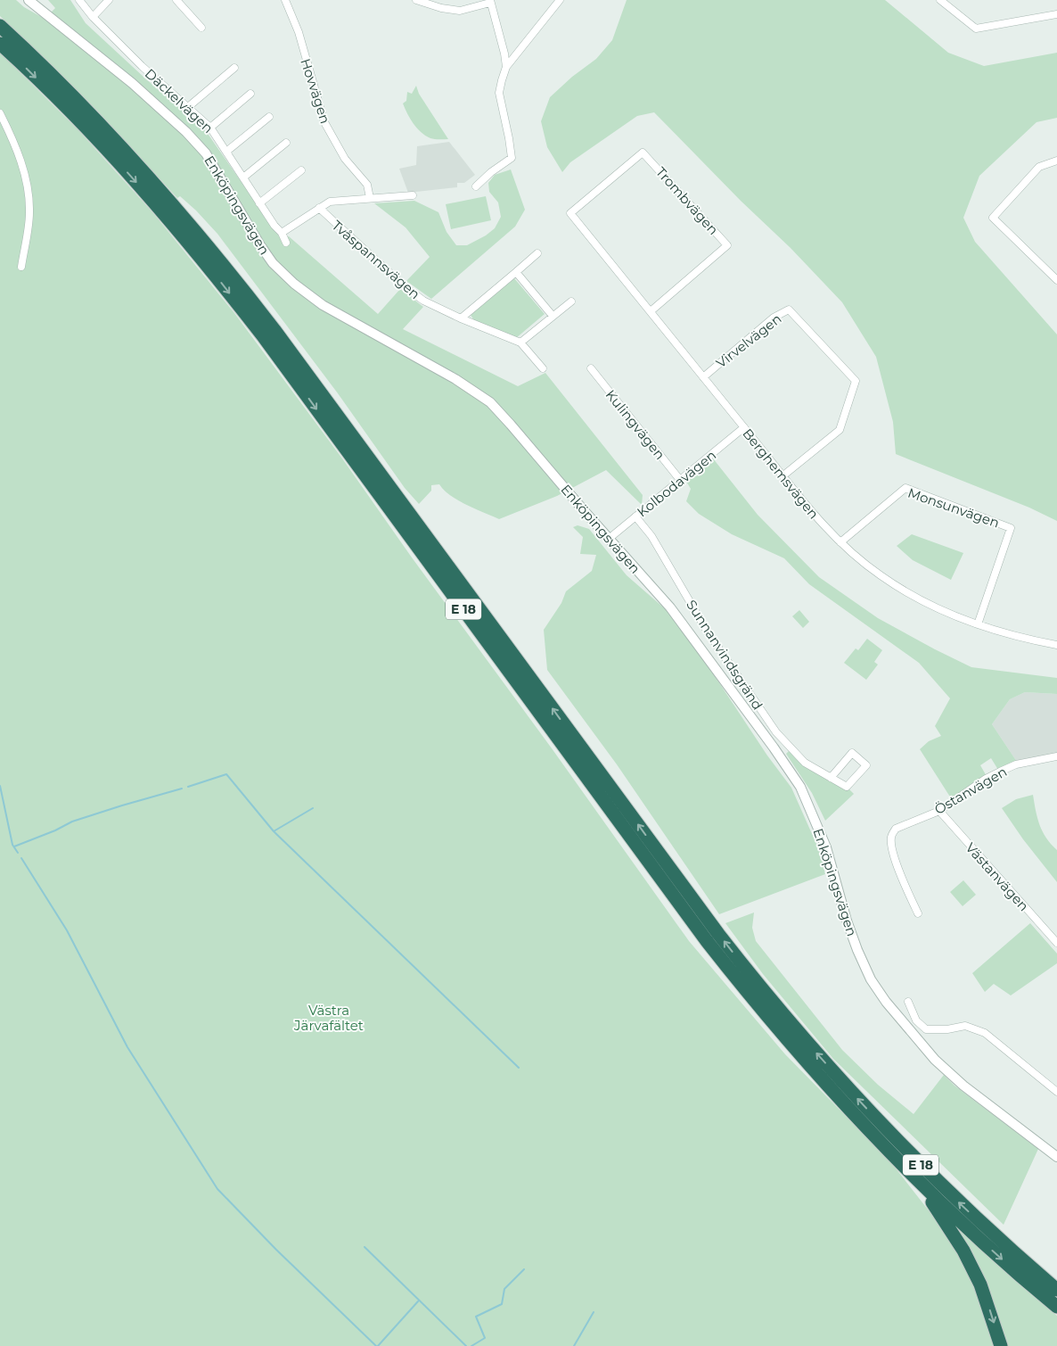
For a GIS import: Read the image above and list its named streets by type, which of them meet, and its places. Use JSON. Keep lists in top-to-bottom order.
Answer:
{
  "streets": {
    "highway": ["E 18"],
    "street": [
      "Hovvägen",
      "Däckelvägen",
      "Trombvägen",
      "Enköpingsvägen",
      "Tvåspannsvägen",
      "Virvelvägen",
      "Kulingvägen",
      "Berghemsvägen",
      "Kolbodavägen",
      "Monsunvägen",
      "Sunnanvindsgränd",
      "Östanvägen",
      "Västanvägen"
    ]
  },
  "crossings": [
    ["Trombvägen", "Berghemsvägen"],
    ["Enköpingsvägen", "Kolbodavägen"],
    ["Virvelvägen", "Berghemsvägen"],
    ["Kulingvägen", "Kolbodavägen"],
    ["Berghemsvägen", "Kolbodavägen"],
    ["Berghemsvägen", "Monsunvägen"],
    ["Kolbodavägen", "Sunnanvindsgränd"],
    ["Östanvägen", "Västanvägen"]
  ],
  "parks": ["Västra Järvafältet"]
}
